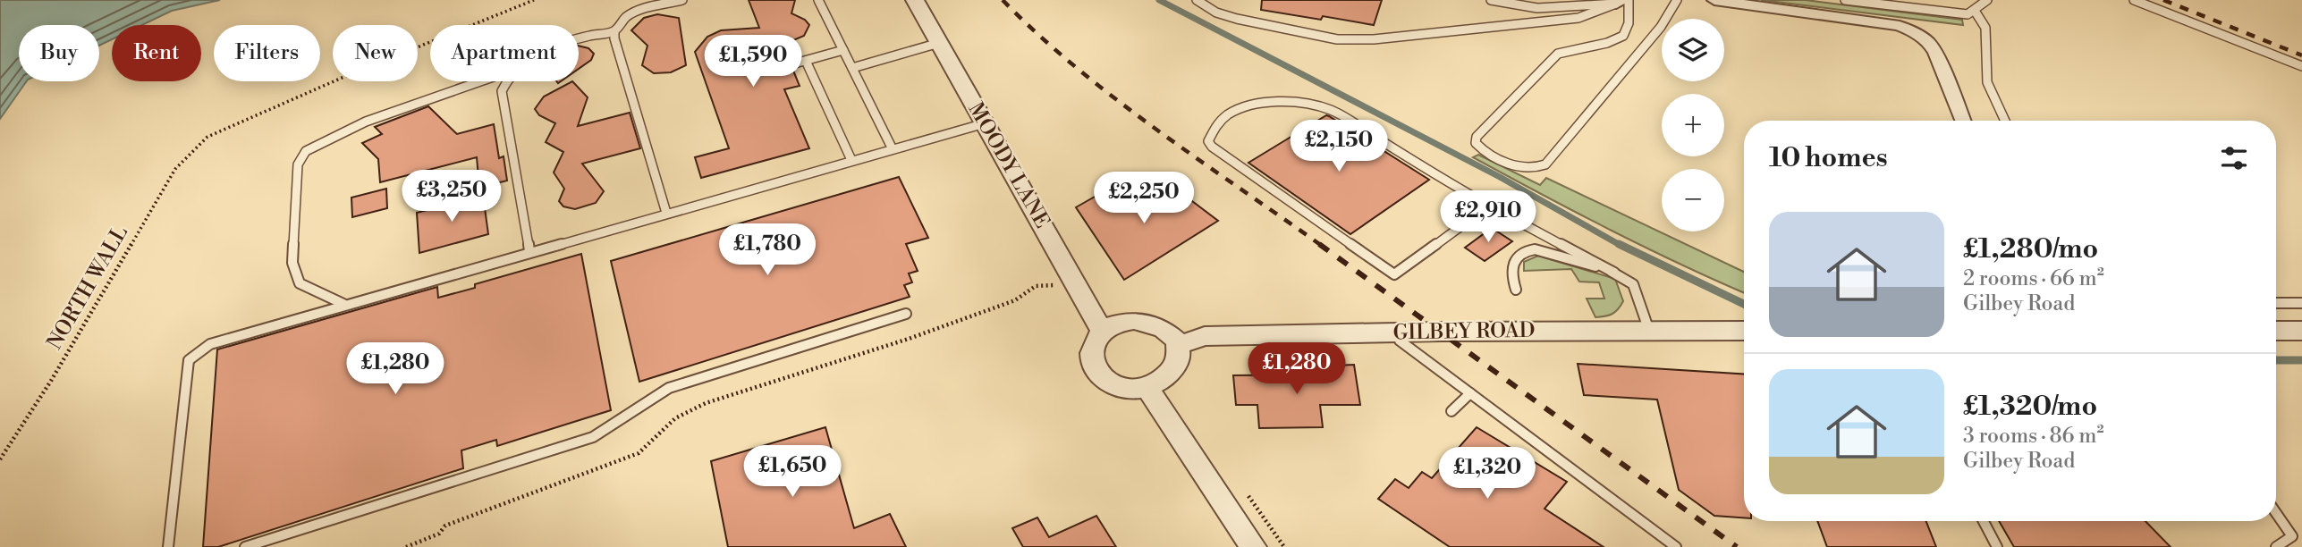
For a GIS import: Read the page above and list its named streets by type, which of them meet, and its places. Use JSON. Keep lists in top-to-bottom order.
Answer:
{
  "streets": {
    "street": ["MOODY LANE", "GILBEY ROAD"],
    "path": ["NORTH WALL"]
  },
  "crossings": [
    ["MOODY LANE", "GILBEY ROAD"]
  ],
  "page": {
    "map_buttons": ["+", "−"],
    "chip": [
      "Buy",
      "Rent",
      "Filters",
      "New",
      "Apartment"
    ],
    "price": [
      "£1,590",
      "£2,150",
      "£3,250",
      "£2,250",
      "£2,910",
      "£1,780",
      "£1,280",
      "£1,280",
      "£1,650",
      "£1,320"
    ],
    "heading": "10 homes",
    "list": [
      {
        "name": "£1,280/mo",
        "note": "2 rooms · 66 m² · Gilbey Road"
      },
      {
        "name": "£1,320/mo",
        "note": "3 rooms · 86 m² · Gilbey Road"
      }
    ]
  }
}
